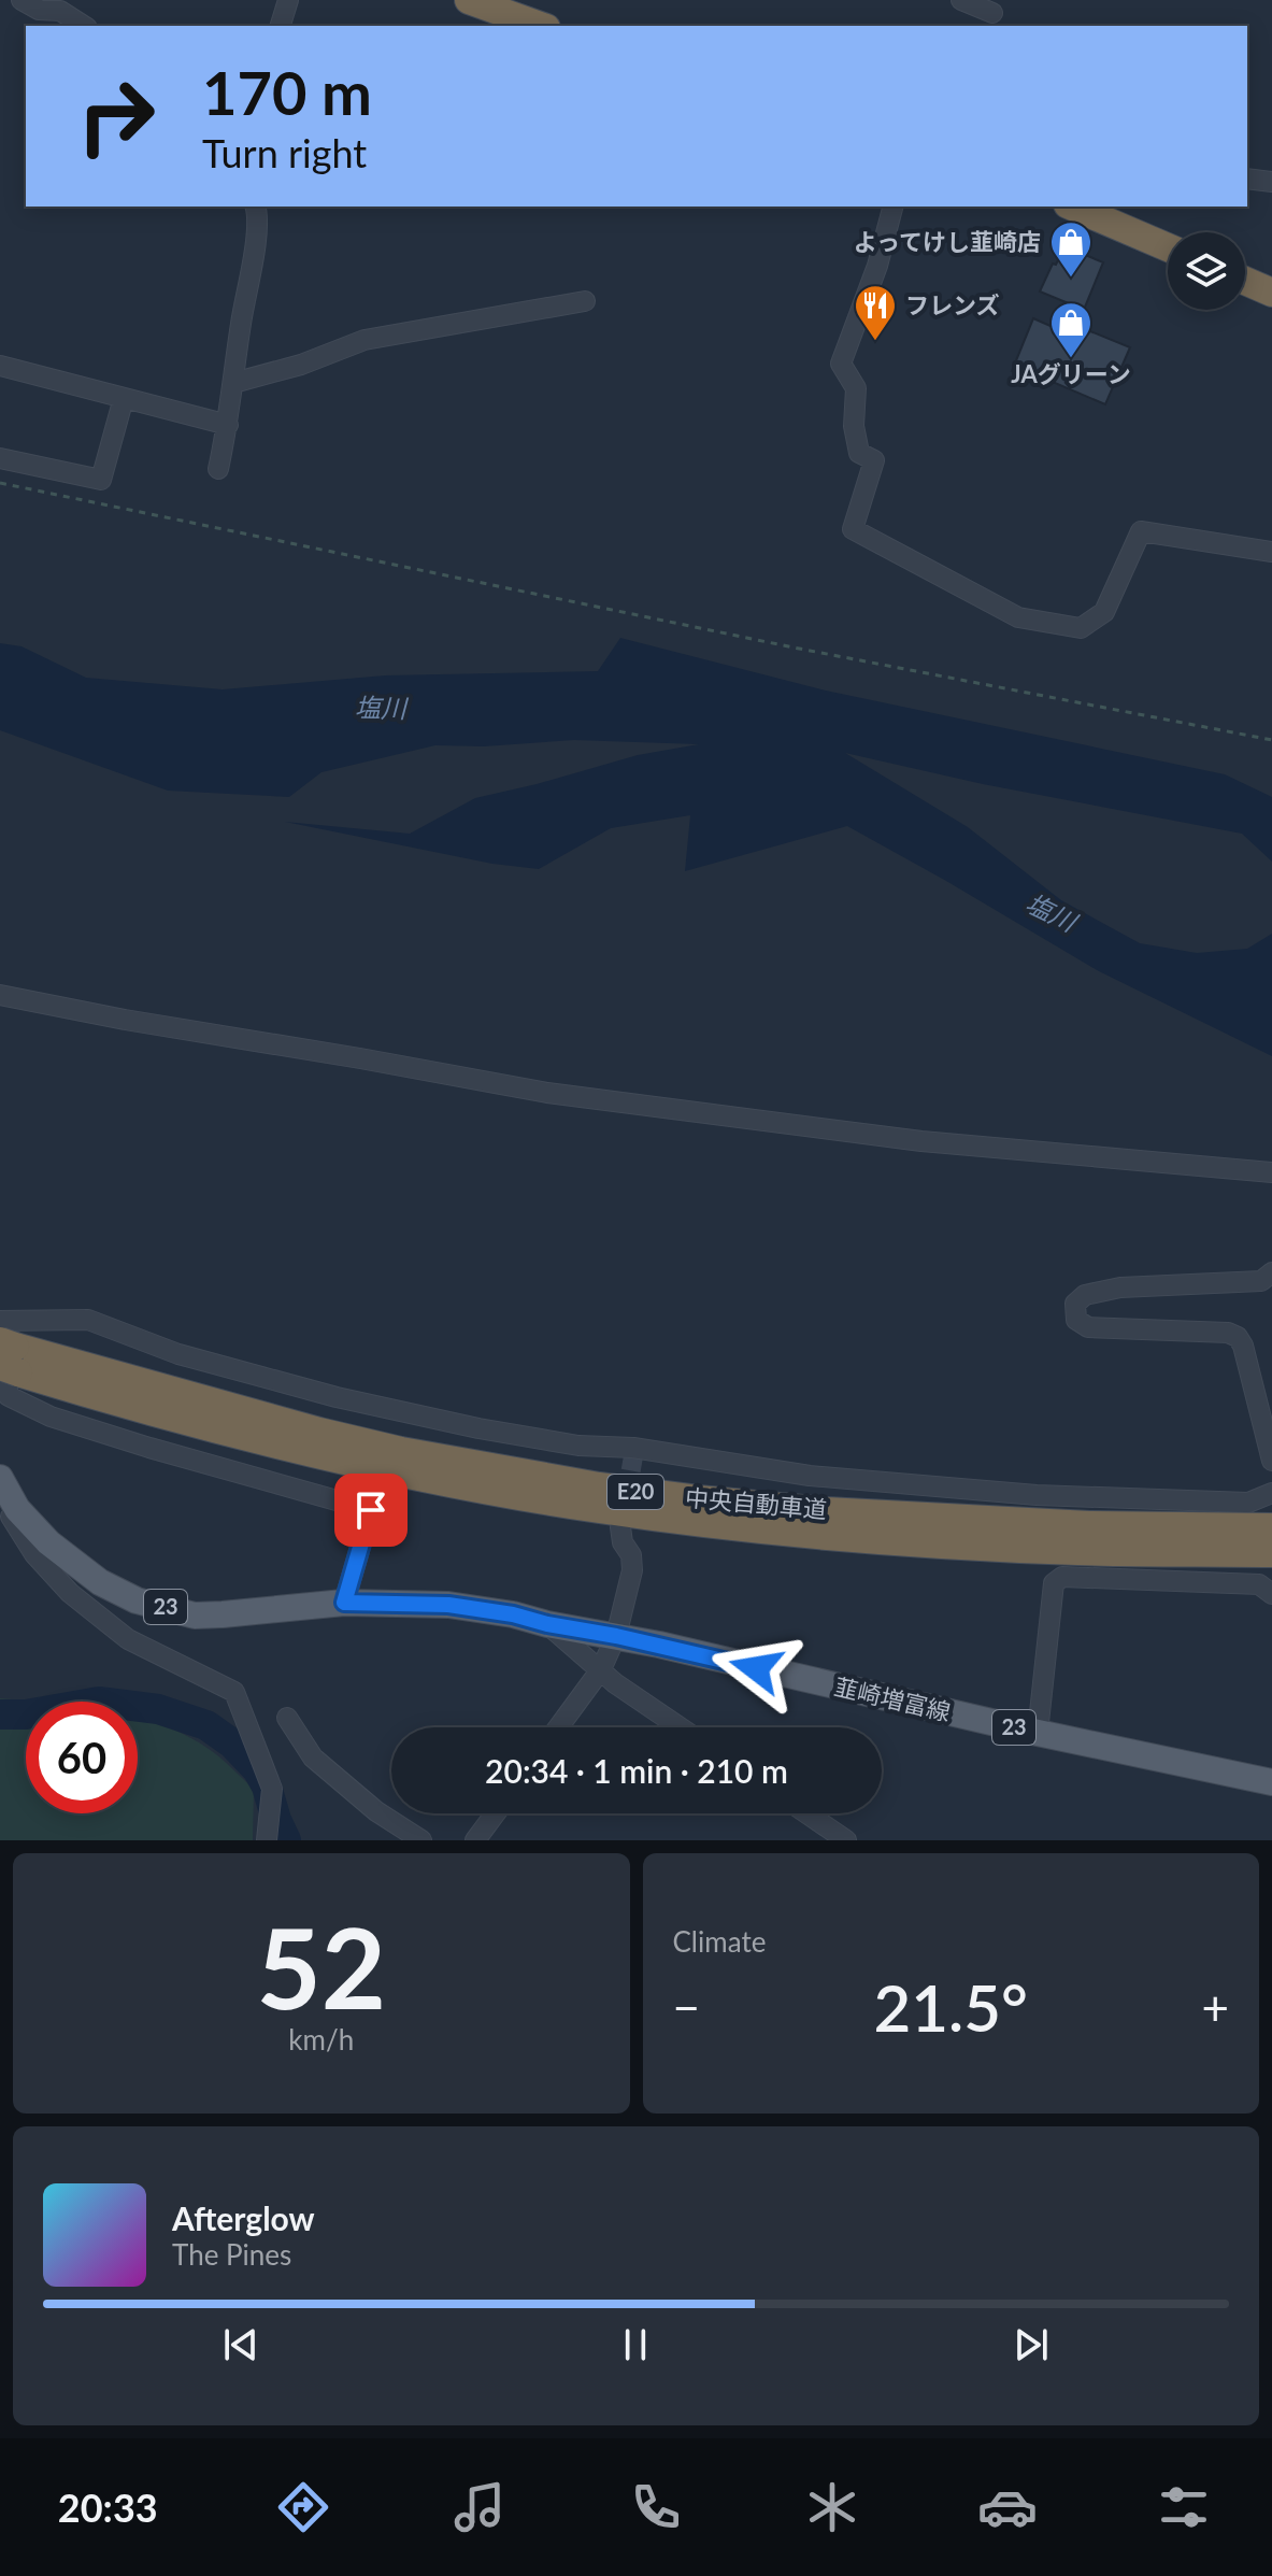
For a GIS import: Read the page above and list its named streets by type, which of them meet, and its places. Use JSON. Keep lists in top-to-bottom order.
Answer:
{
  "streets": {
    "highway": ["E20", "中央自動車道"],
    "main road": ["23", "韮崎増富線"]
  },
  "water": ["塩川"],
  "places": {
    "shop": ["よってけし韮崎店", "JAグリーン"],
    "restaurant": ["フレンズ"]
  },
  "page": {
    "turn": ["170 m", "Turn right"],
    "limit": "60",
    "trip": "20:34 · 1 min · 210 m",
    "tile": [
      ["52", "km/h"],
      "Climate"
    ],
    "heat": ["−", "21.5°", "+"],
    "song": ["Afterglow", "The Pines"],
    "tabs": "20:33"
  }
}
